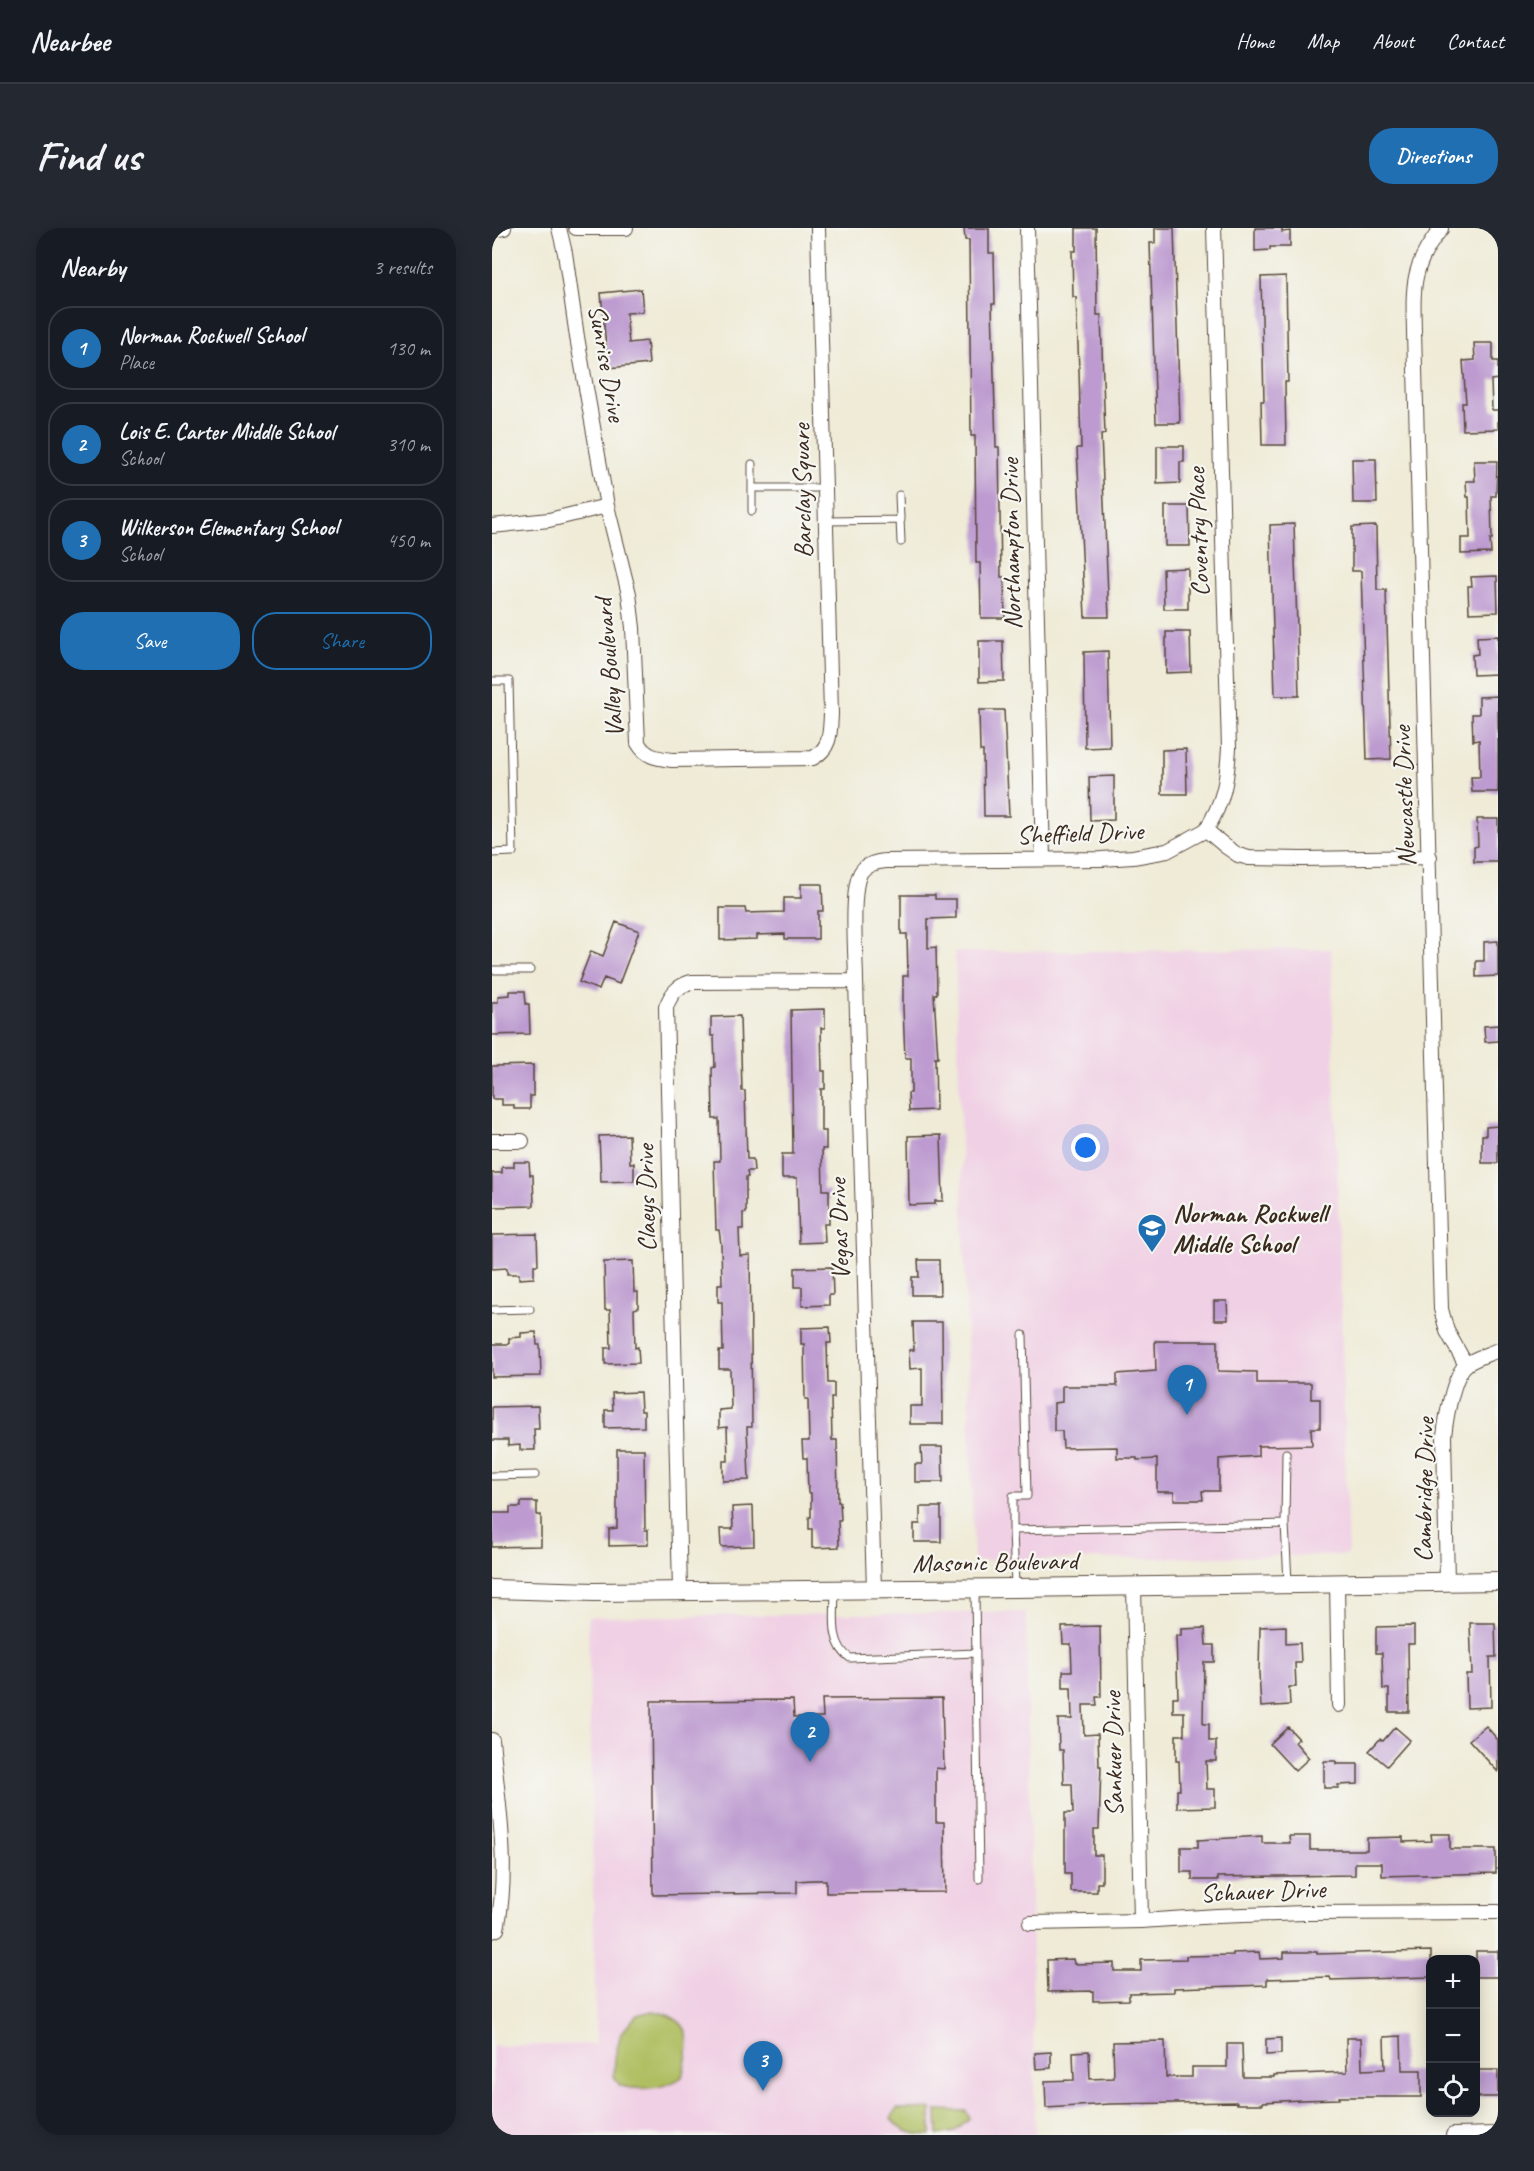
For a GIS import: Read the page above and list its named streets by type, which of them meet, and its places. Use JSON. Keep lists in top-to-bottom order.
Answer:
{
  "streets": {
    "street": [
      "Sunrise Drive",
      "Barclay Square",
      "Coventry Place",
      "Northampton Drive",
      "Valley Boulevard",
      "Newcastle Drive",
      "Sheffield Drive",
      "Claeys Drive",
      "Vegas Drive",
      "Cambridge Drive",
      "Masonic Boulevard",
      "Sankuer Drive",
      "Schauer Drive"
    ]
  },
  "crossings": [
    ["Sunrise Drive", "Valley Boulevard"],
    ["Barclay Square", "Valley Boulevard"],
    ["Coventry Place", "Sheffield Drive"],
    ["Northampton Drive", "Sheffield Drive"],
    ["Newcastle Drive", "Cambridge Drive"],
    ["Sheffield Drive", "Vegas Drive"],
    ["Claeys Drive", "Vegas Drive"],
    ["Claeys Drive", "Masonic Boulevard"],
    ["Vegas Drive", "Masonic Boulevard"],
    ["Cambridge Drive", "Masonic Boulevard"],
    ["Masonic Boulevard", "Sankuer Drive"],
    ["Sankuer Drive", "Schauer Drive"]
  ],
  "places": {
    "school or university": ["Norman Rockwell Middle School"]
  },
  "page": {
    "header": "Nearbee",
    "nav": [
      "Home",
      "Map",
      "About",
      "Contact"
    ],
    "buttons": [
      "Directions",
      ["Save", "Share"]
    ],
    "title": "Find us",
    "heading": ["Nearby", "3 results"],
    "list": [
      {
        "mark": "1",
        "name": "Norman Rockwell School",
        "note": "Place",
        "value": "130 m"
      },
      {
        "mark": "2",
        "name": "Lois E. Carter Middle School",
        "note": "School",
        "value": "310 m"
      },
      {
        "mark": "3",
        "name": "Wilkerson Elementary School",
        "note": "School",
        "value": "450 m"
      }
    ],
    "pins": ["1", "2", "3"],
    "map_buttons": ["+", "−"]
  }
}
